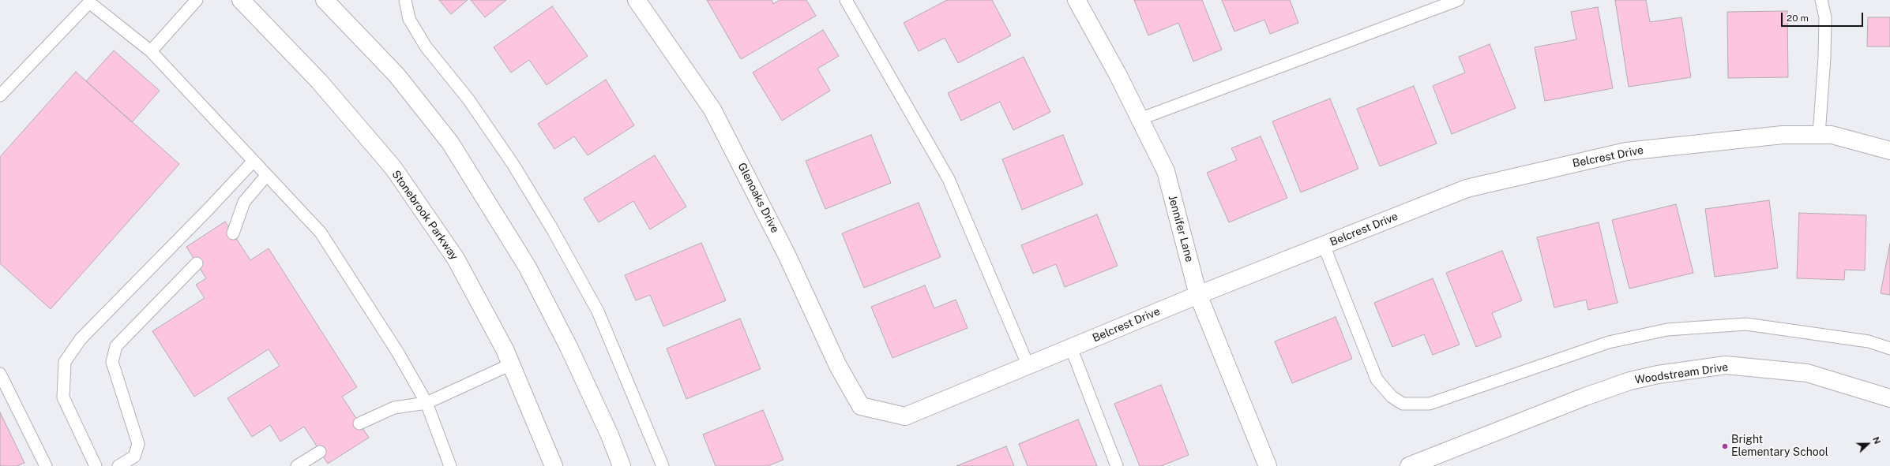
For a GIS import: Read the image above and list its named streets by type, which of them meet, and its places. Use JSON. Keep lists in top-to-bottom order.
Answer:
{
  "streets": {
    "street": [
      "Belcrest Drive",
      "Glenoaks Drive",
      "Stonebrook Parkway",
      "Jennifer Lane",
      "Woodstream Drive"
    ]
  },
  "crossings": [
    ["Belcrest Drive", "Glenoaks Drive"],
    ["Belcrest Drive", "Jennifer Lane"]
  ],
  "places": ["Bright Elementary School"],
  "scale_bar": "20 m",
  "north": "right"
}
